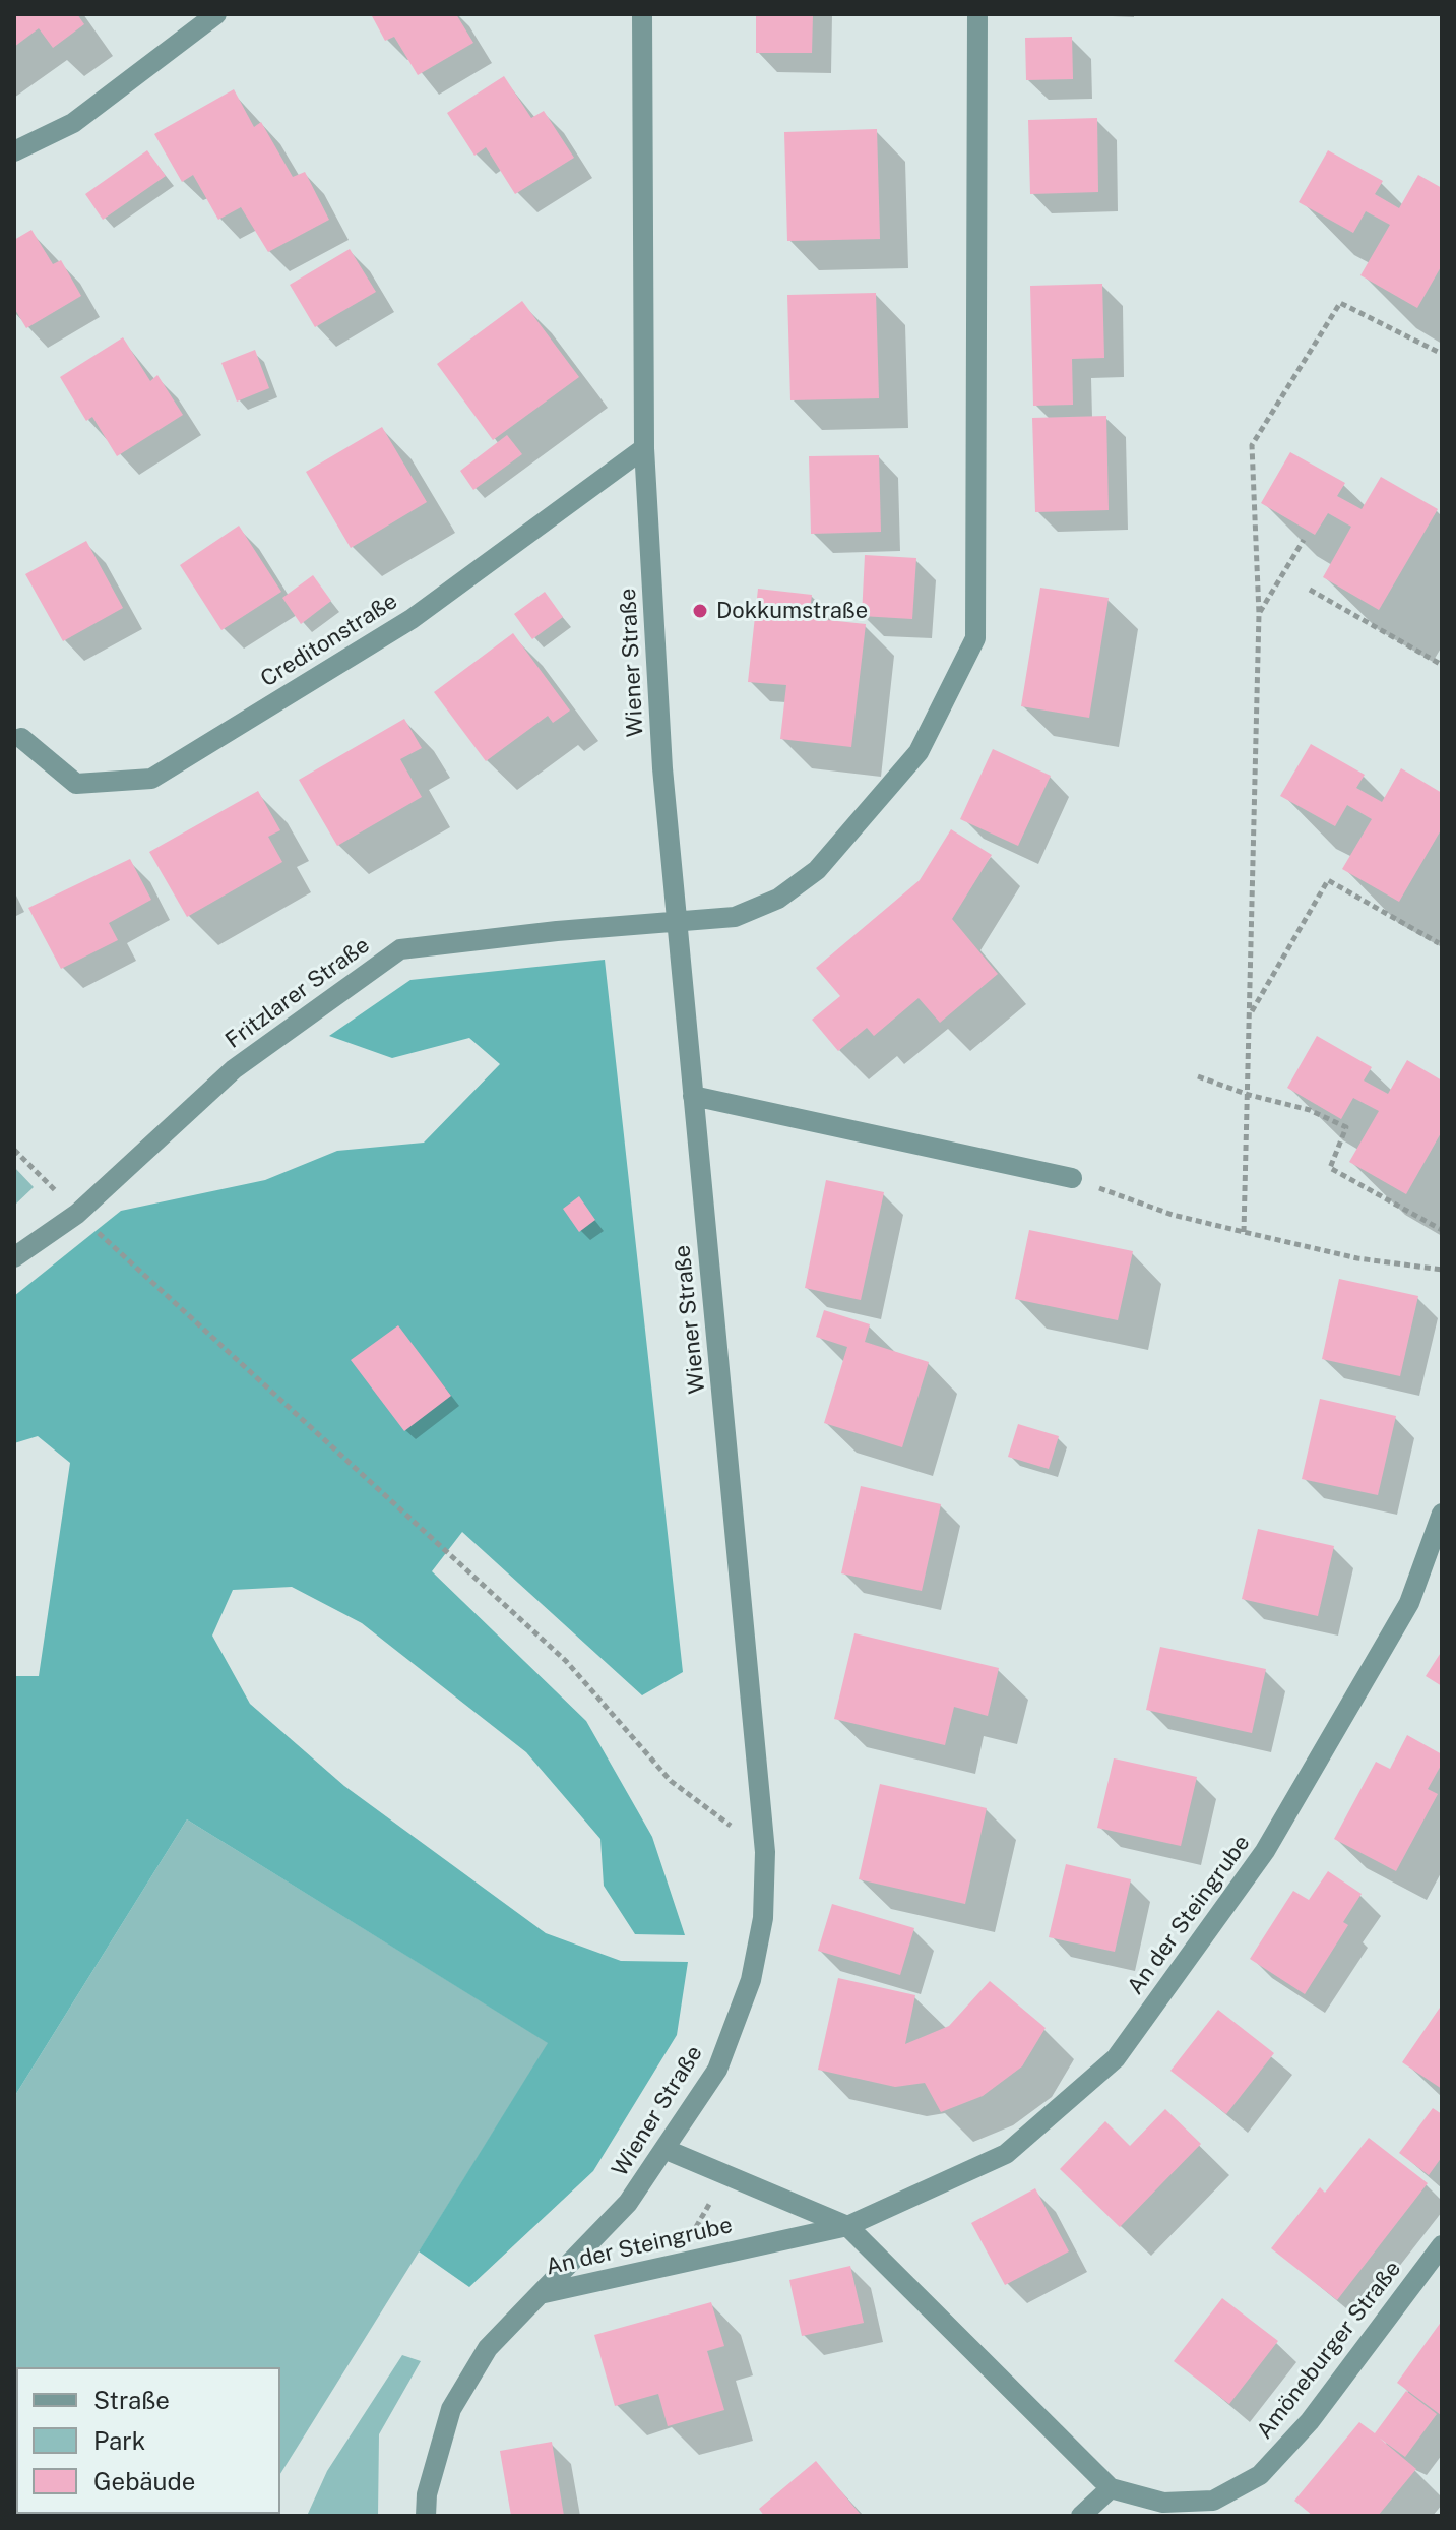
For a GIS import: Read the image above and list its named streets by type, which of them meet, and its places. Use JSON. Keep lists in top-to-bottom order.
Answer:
{
  "streets": {
    "street": [
      "Creditonstraße",
      "Wiener Straße",
      "Fritzlarer Straße",
      "An der Steingrube",
      "Amöneburger Straße"
    ]
  },
  "crossings": [
    ["Creditonstraße", "Wiener Straße"],
    ["Wiener Straße", "Fritzlarer Straße"],
    ["Wiener Straße", "An der Steingrube"],
    ["An der Steingrube", "Amöneburger Straße"]
  ],
  "places": ["Dokkumstraße"],
  "legend": ["Straße", "Park", "Gebäude"]
}
